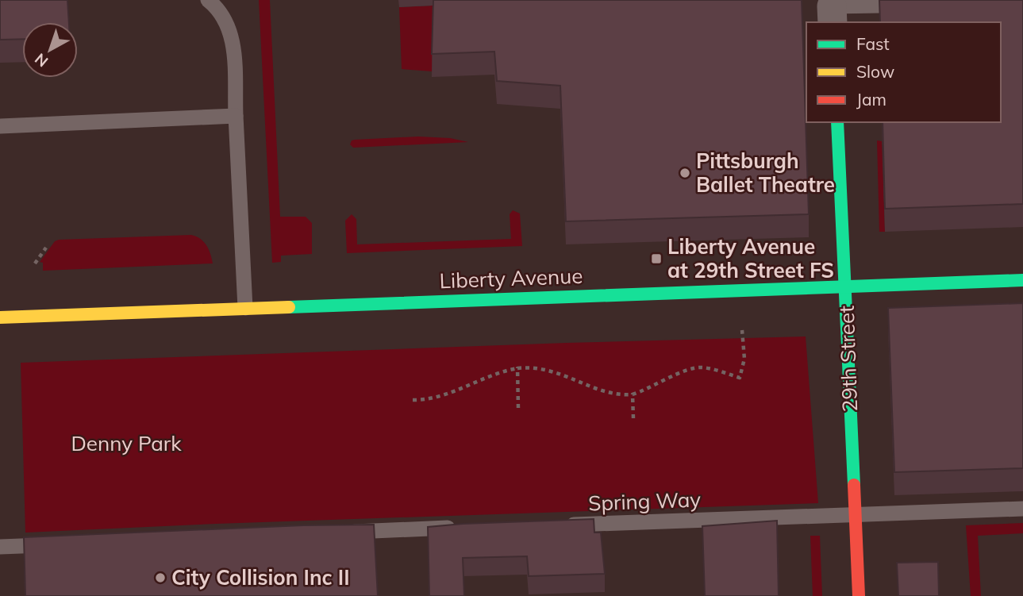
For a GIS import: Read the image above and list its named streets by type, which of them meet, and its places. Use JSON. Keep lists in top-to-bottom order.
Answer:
{
  "streets": {
    "main road": ["Liberty Avenue", "29th Street"],
    "lane": ["Spring Way"]
  },
  "crossings": [
    ["Liberty Avenue", "29th Street"],
    ["29th Street", "Spring Way"]
  ],
  "parks": ["Denny Park"],
  "places": {
    "other": ["Pittsburgh Ballet Theatre", "City Collision Inc II"],
    "transit": ["Liberty Avenue at 29th Street FS"]
  },
  "legend": ["Fast", "Slow", "Jam"],
  "north": "bottom left"
}
